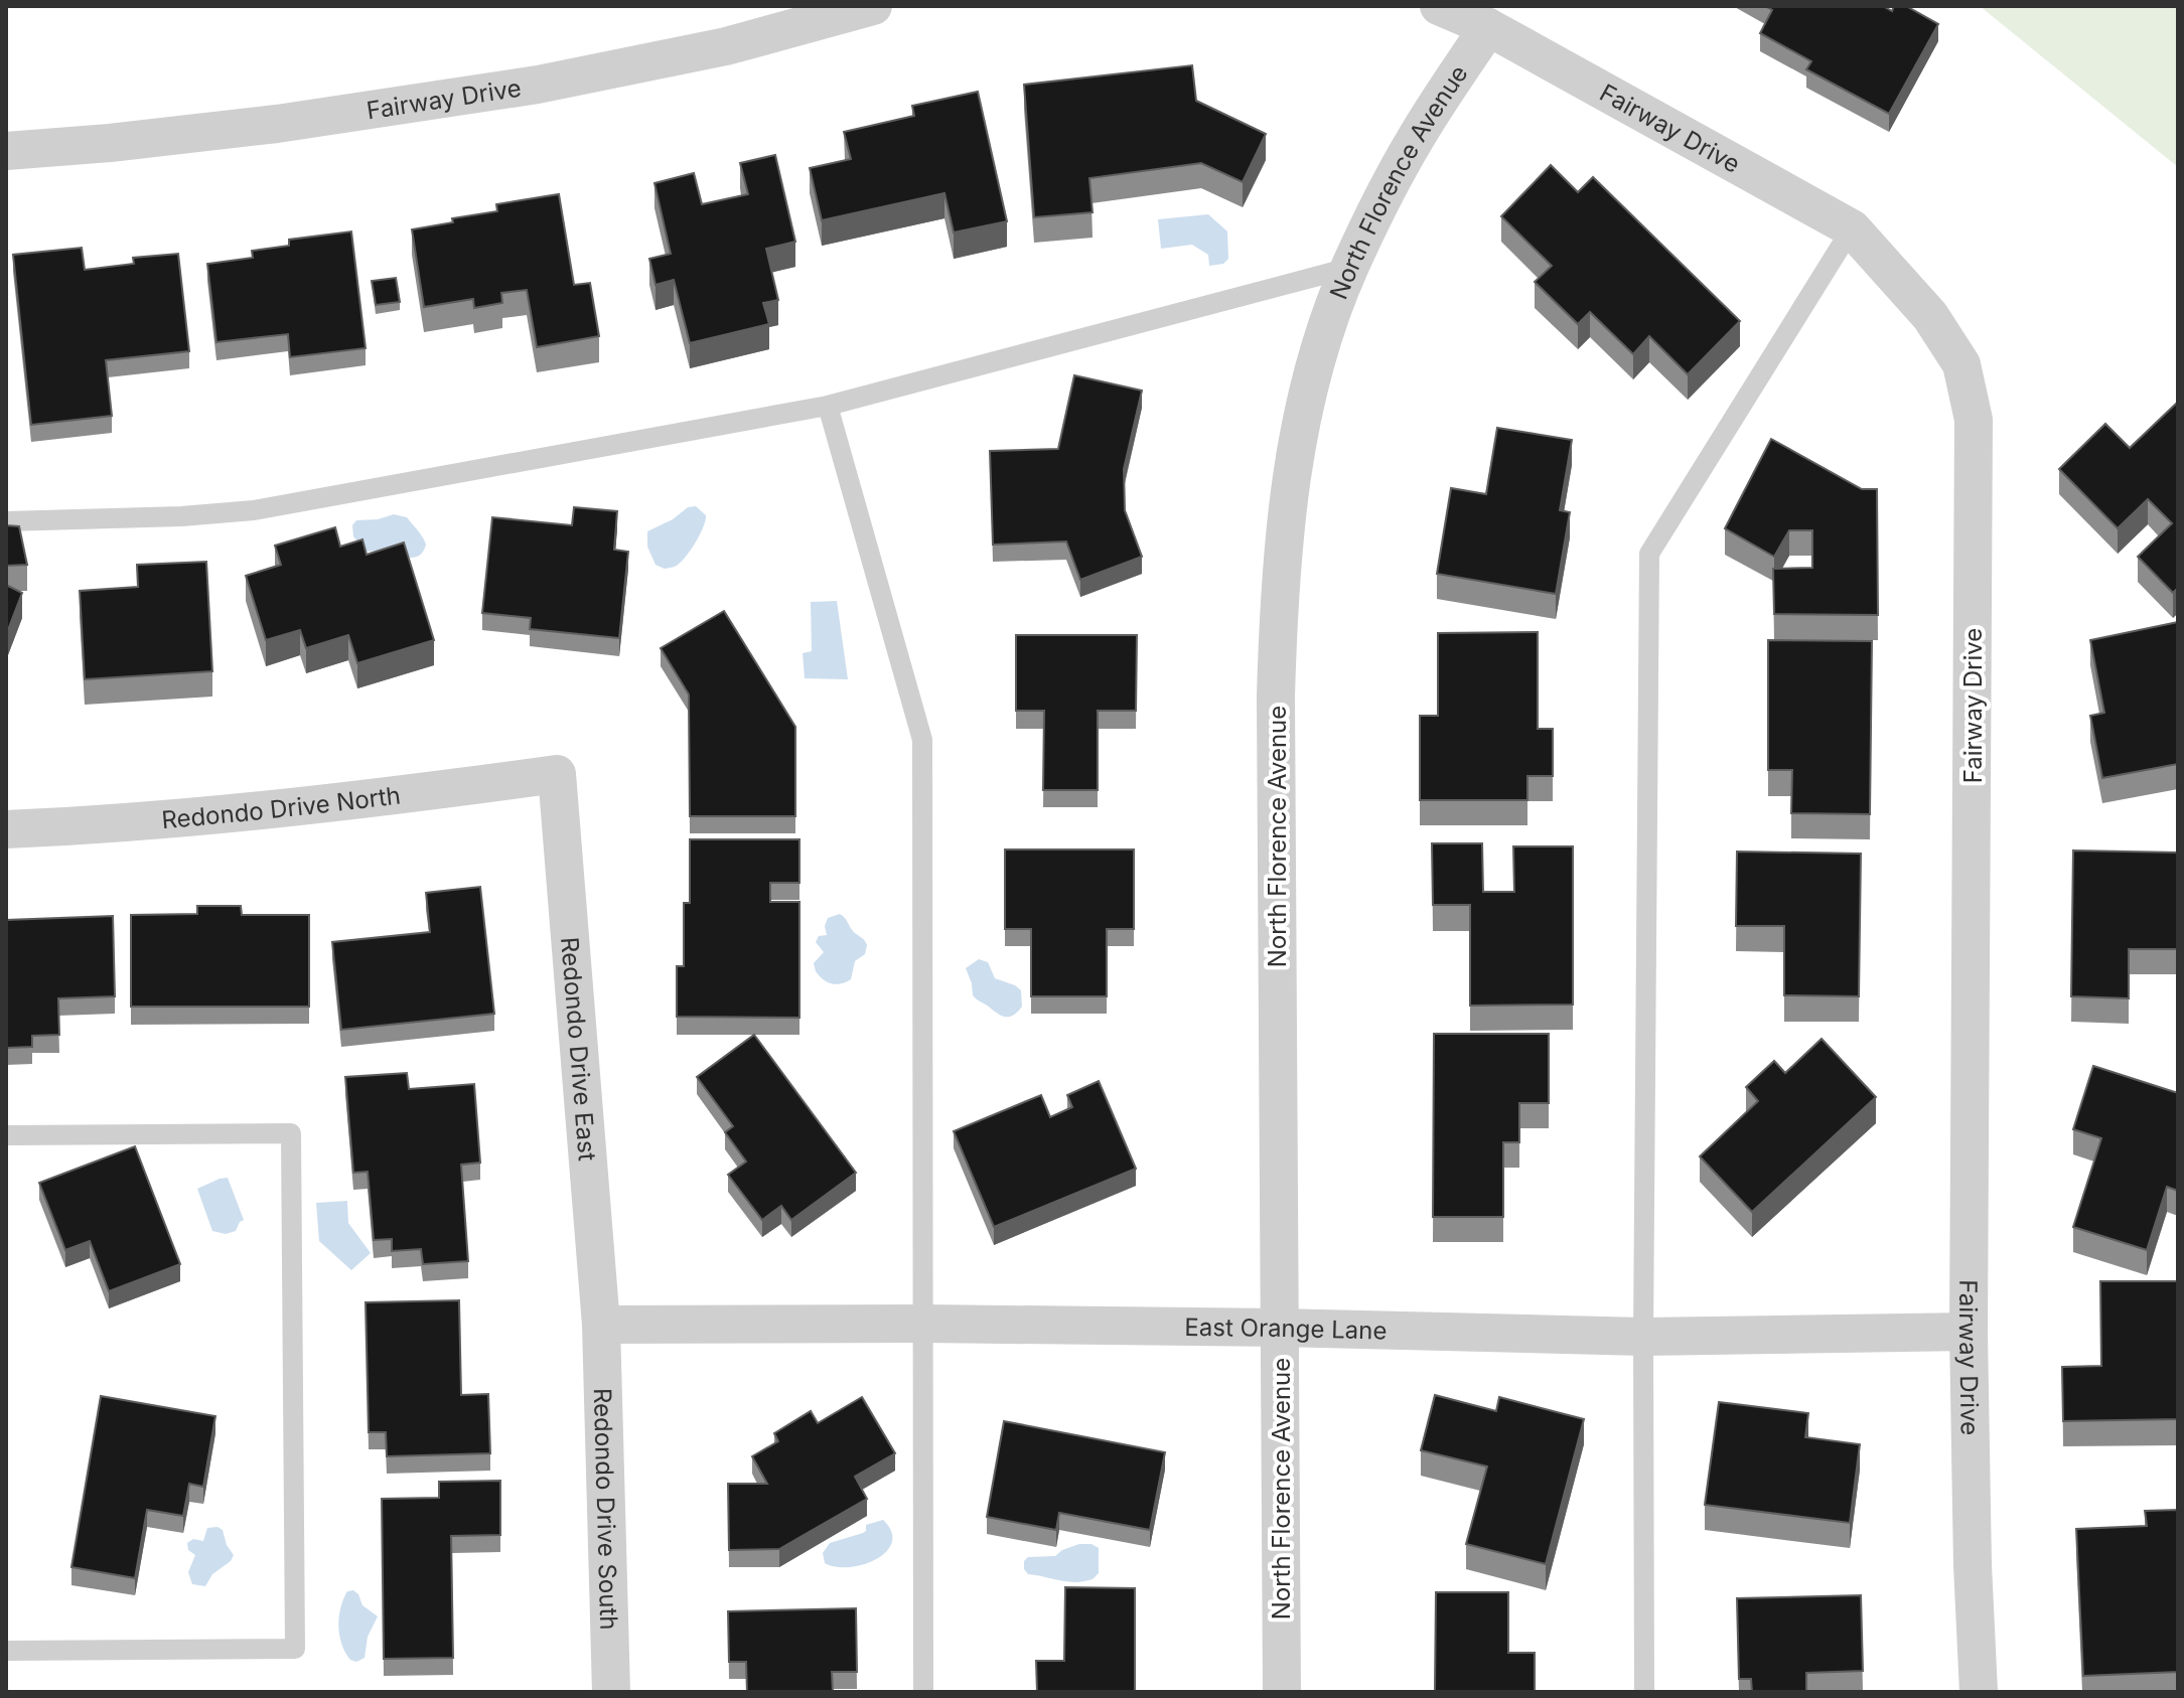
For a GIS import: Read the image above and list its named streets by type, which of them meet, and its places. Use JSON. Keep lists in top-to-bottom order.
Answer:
{
  "streets": {
    "street": [
      "Fairway Drive",
      "North Florence Avenue",
      "Redondo Drive North",
      "Redondo Drive East",
      "East Orange Lane",
      "Redondo Drive South"
    ]
  },
  "crossings": [
    ["Fairway Drive", "North Florence Avenue"],
    ["Fairway Drive", "East Orange Lane"],
    ["North Florence Avenue", "East Orange Lane"],
    ["Redondo Drive North", "Redondo Drive East"],
    ["Redondo Drive East", "East Orange Lane"],
    ["Redondo Drive East", "Redondo Drive South"],
    ["East Orange Lane", "Redondo Drive South"]
  ]
}
